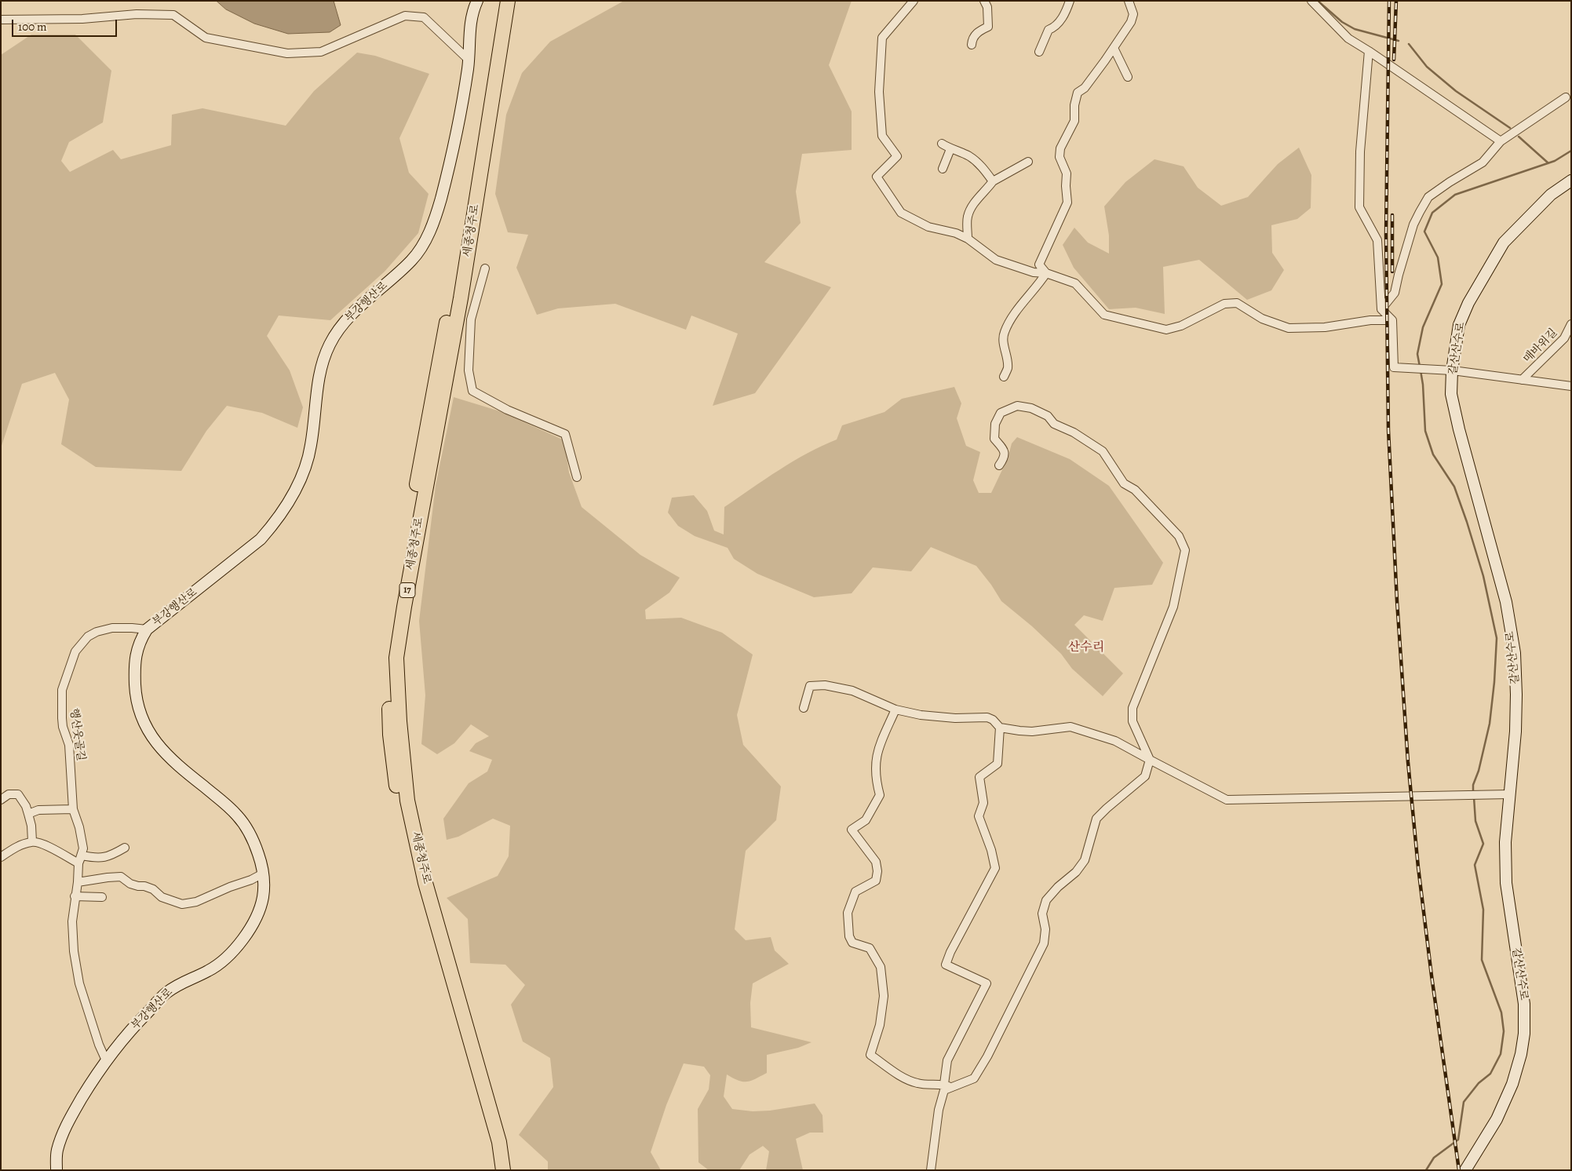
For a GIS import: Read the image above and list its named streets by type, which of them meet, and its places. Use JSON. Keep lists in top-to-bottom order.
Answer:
{
  "streets": {
    "highway": ["세종청주로", "17"],
    "street": [
      "부강행산로",
      "매바위길",
      "갈산산수로",
      "행산웃골길"
    ]
  },
  "crossings": [
    ["부강행산로", "행산웃골길"],
    ["매바위길", "갈산산수로"]
  ],
  "districts": ["산수리"],
  "scale_bar": "100 m"
}
